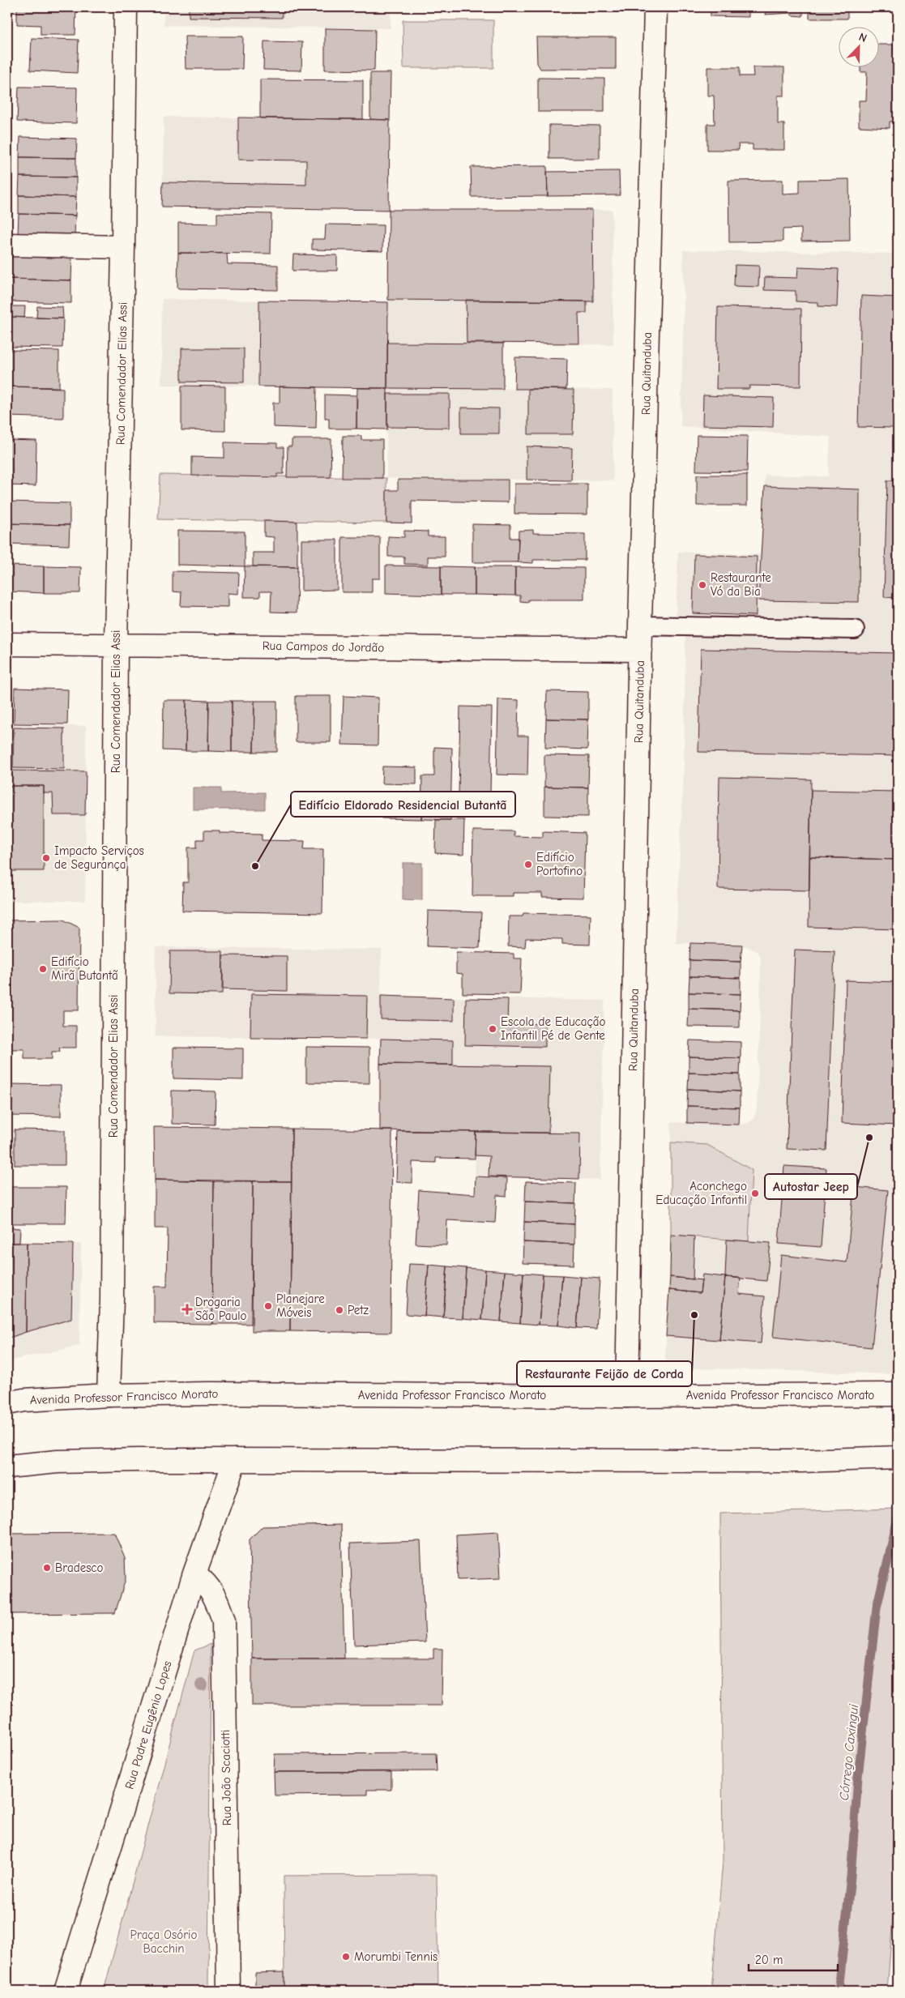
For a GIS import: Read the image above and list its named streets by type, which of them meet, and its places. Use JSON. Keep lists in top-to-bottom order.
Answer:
{
  "streets": {
    "main road": [
      "Rua Comendador Elias Assi",
      "Rua Quitanduba",
      "Rua Campos do Jordão",
      "Avenida Professor Francisco Morato",
      "Rua Padre Eugênio Lopes",
      "Rua João Scaciotti"
    ]
  },
  "crossings": [
    ["Rua Comendador Elias Assi", "Rua Campos do Jordão"],
    ["Rua Comendador Elias Assi", "Avenida Professor Francisco Morato"],
    ["Rua Quitanduba", "Rua Campos do Jordão"],
    ["Rua Quitanduba", "Avenida Professor Francisco Morato"],
    ["Rua Padre Eugênio Lopes", "Rua João Scaciotti"]
  ],
  "water": ["Córrego Caxingui"],
  "parks": ["Praça Osório Bacchin"],
  "places": {
    "other": [
      "Restaurante Vó da Bia",
      "Impacto Serviços de Segurança",
      "Edifício Portofino",
      "Edifício Eldorado Residencial Butantã",
      "Edifício Mirã Butantã",
      "Escola de Educação Infantil Pé de Gente",
      "Autostar Jeep",
      "Aconchego Educação Infantil",
      "Planejare Móveis",
      "Petz",
      "Restaurante Feijão de Corda",
      "Bradesco",
      "Morumbi Tennis"
    ],
    "health": ["Drogaria São Paulo"]
  },
  "scale_bar": "20 m",
  "north": "top right"
}
